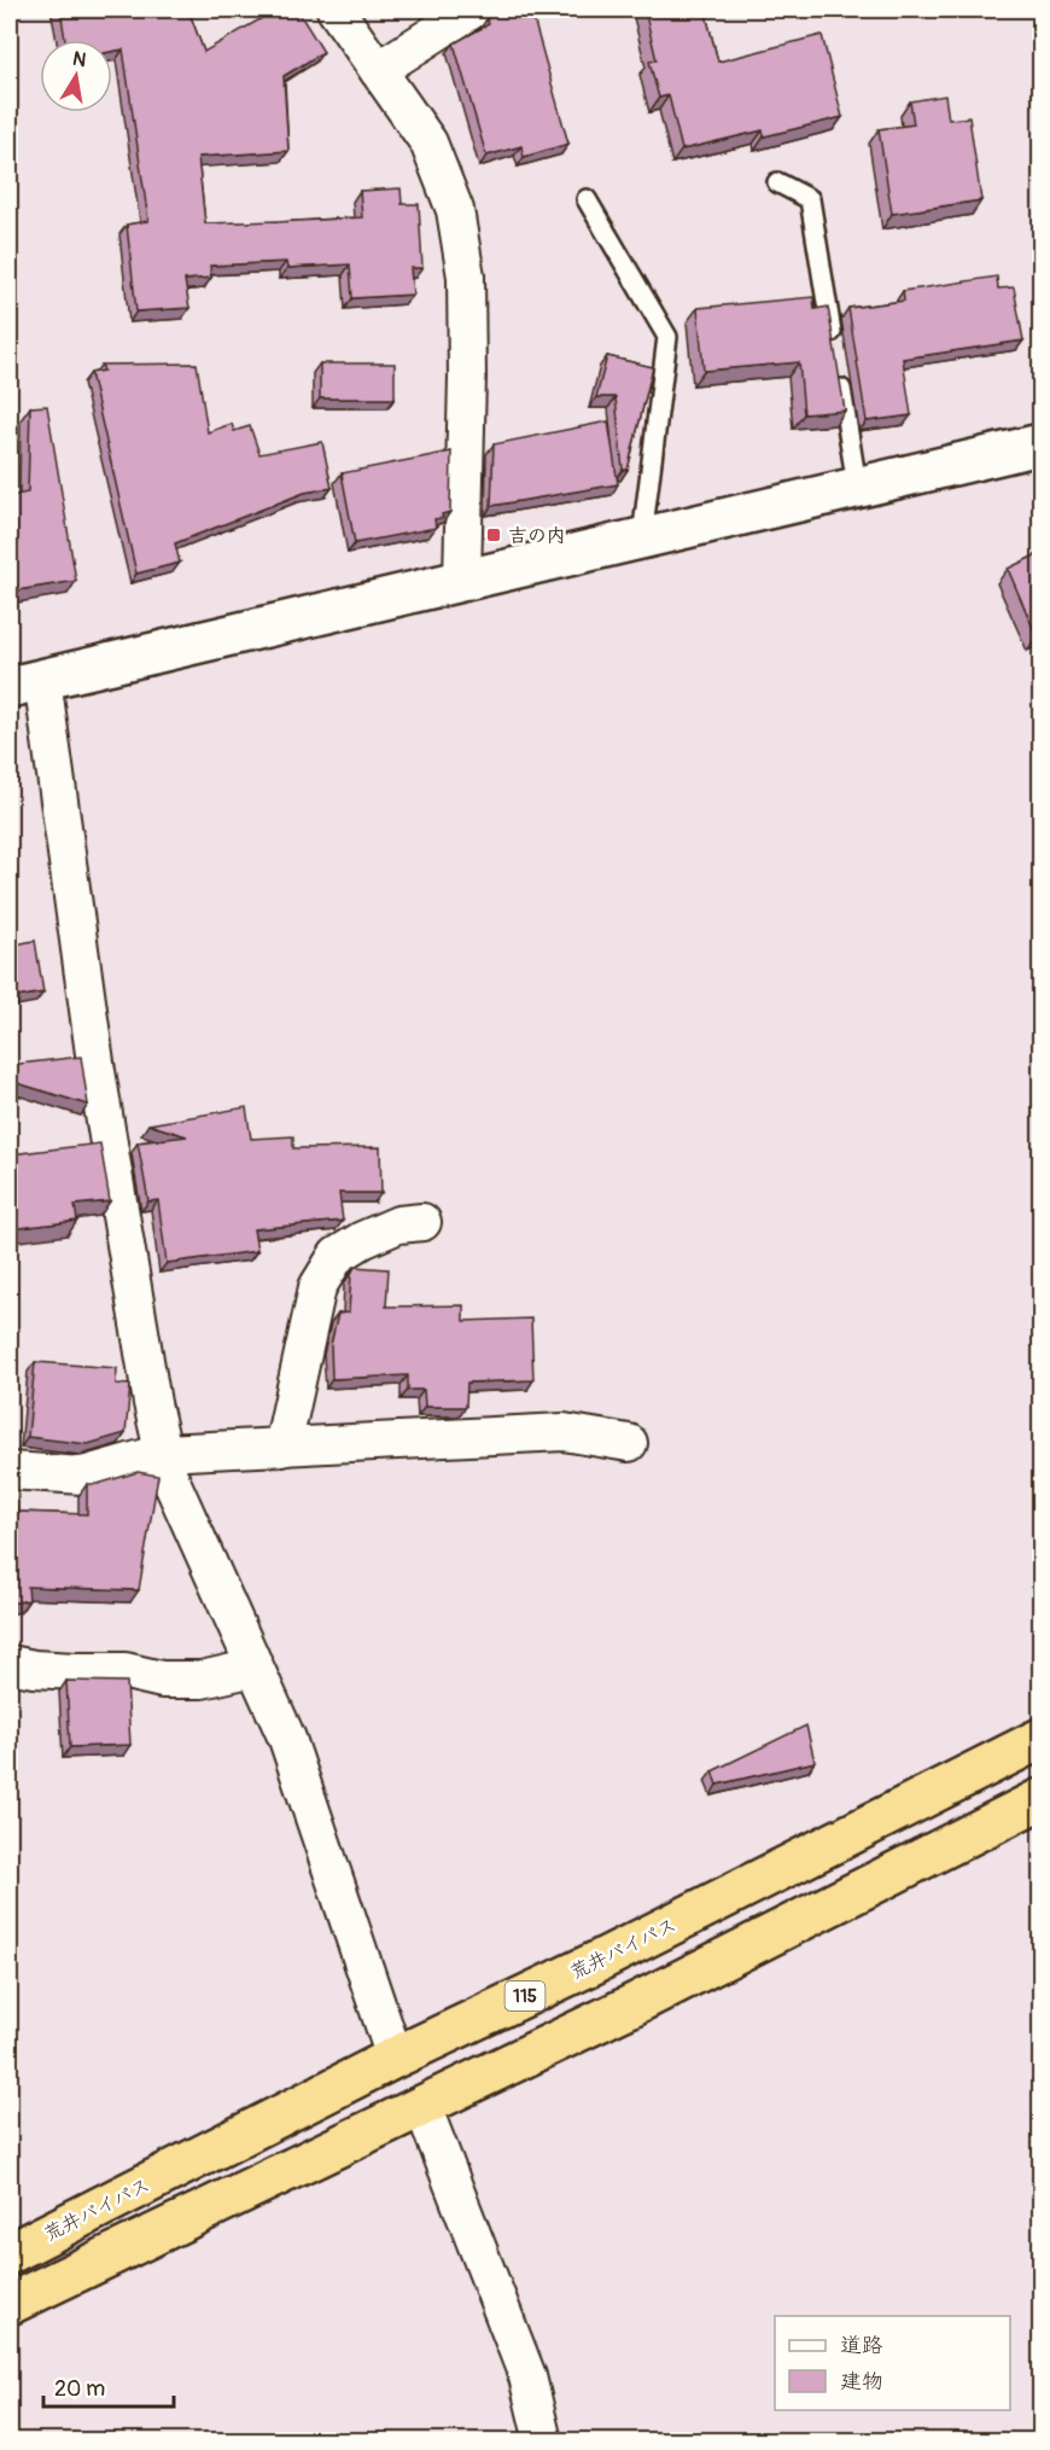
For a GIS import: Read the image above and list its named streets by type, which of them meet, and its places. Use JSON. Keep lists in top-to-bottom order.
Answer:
{
  "streets": {
    "highway": ["荒井バイパス", "115"]
  },
  "places": {
    "transit": ["吉の内"]
  },
  "legend": ["道路", "建物"],
  "scale_bar": "20 m",
  "north": "top"
}
